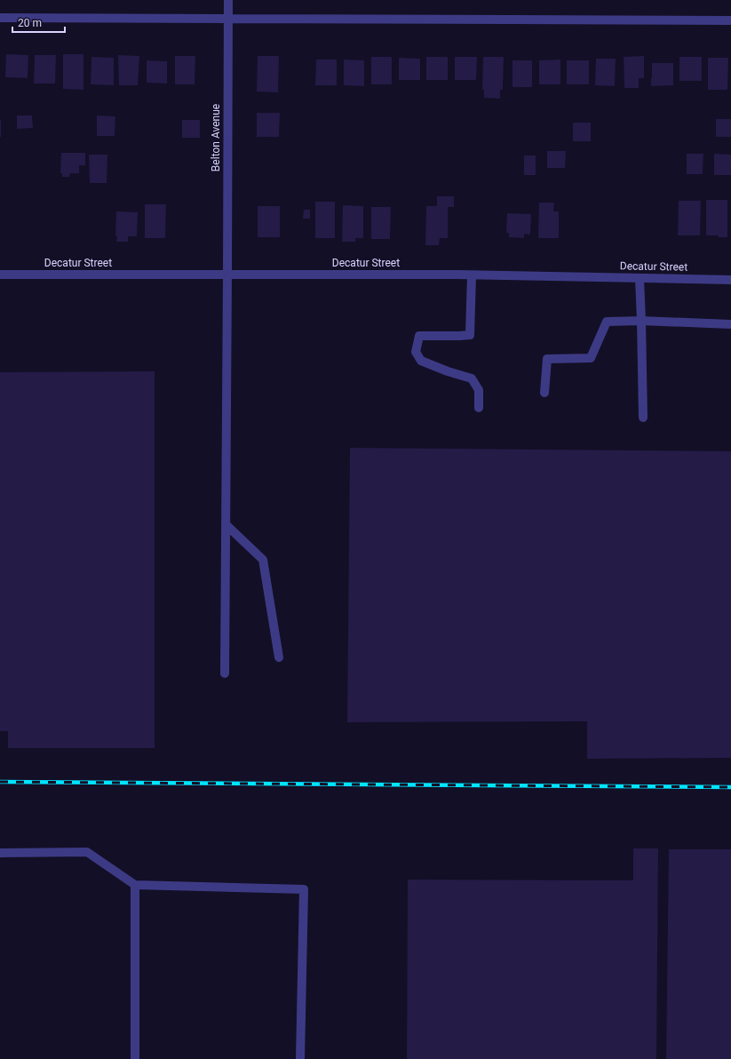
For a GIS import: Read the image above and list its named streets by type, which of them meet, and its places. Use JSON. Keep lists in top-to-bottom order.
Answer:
{
  "streets": {
    "street": ["Belton Avenue", "Decatur Street"]
  },
  "crossings": [
    ["Belton Avenue", "Decatur Street"]
  ],
  "scale_bar": "20 m"
}
